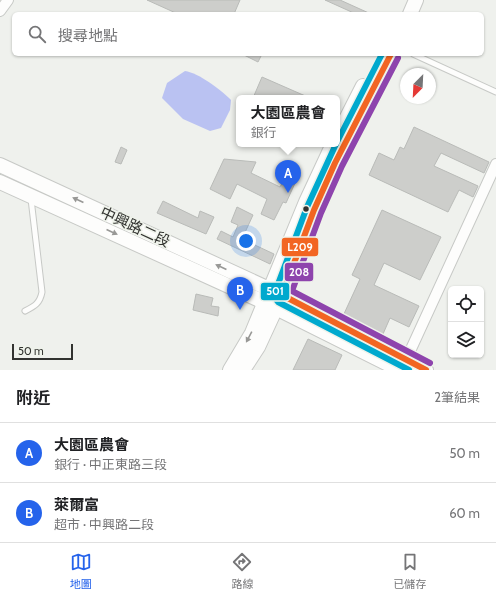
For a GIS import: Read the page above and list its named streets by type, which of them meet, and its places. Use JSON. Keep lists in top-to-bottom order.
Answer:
{
  "streets": {
    "main road": ["中興路二段"]
  },
  "lines": ["transit line L209", "transit line 501", "transit line 208"],
  "scale_bar": "50 m",
  "north": "bottom left",
  "page": {
    "search": "搜尋地點",
    "popup": ["大園區農會", "銀行"],
    "pins": ["A", "B"],
    "scale": "50 m",
    "heading": ["附近", "2筆結果"],
    "list": [
      {
        "mark": "A",
        "name": "大園區農會",
        "note": "銀行 · 中正東路三段",
        "value": "50 m"
      },
      {
        "mark": "B",
        "name": "萊爾富",
        "note": "超市 · 中興路二段",
        "value": "60 m"
      }
    ],
    "nav": ["地圖", "路線", "已儲存"]
  }
}
